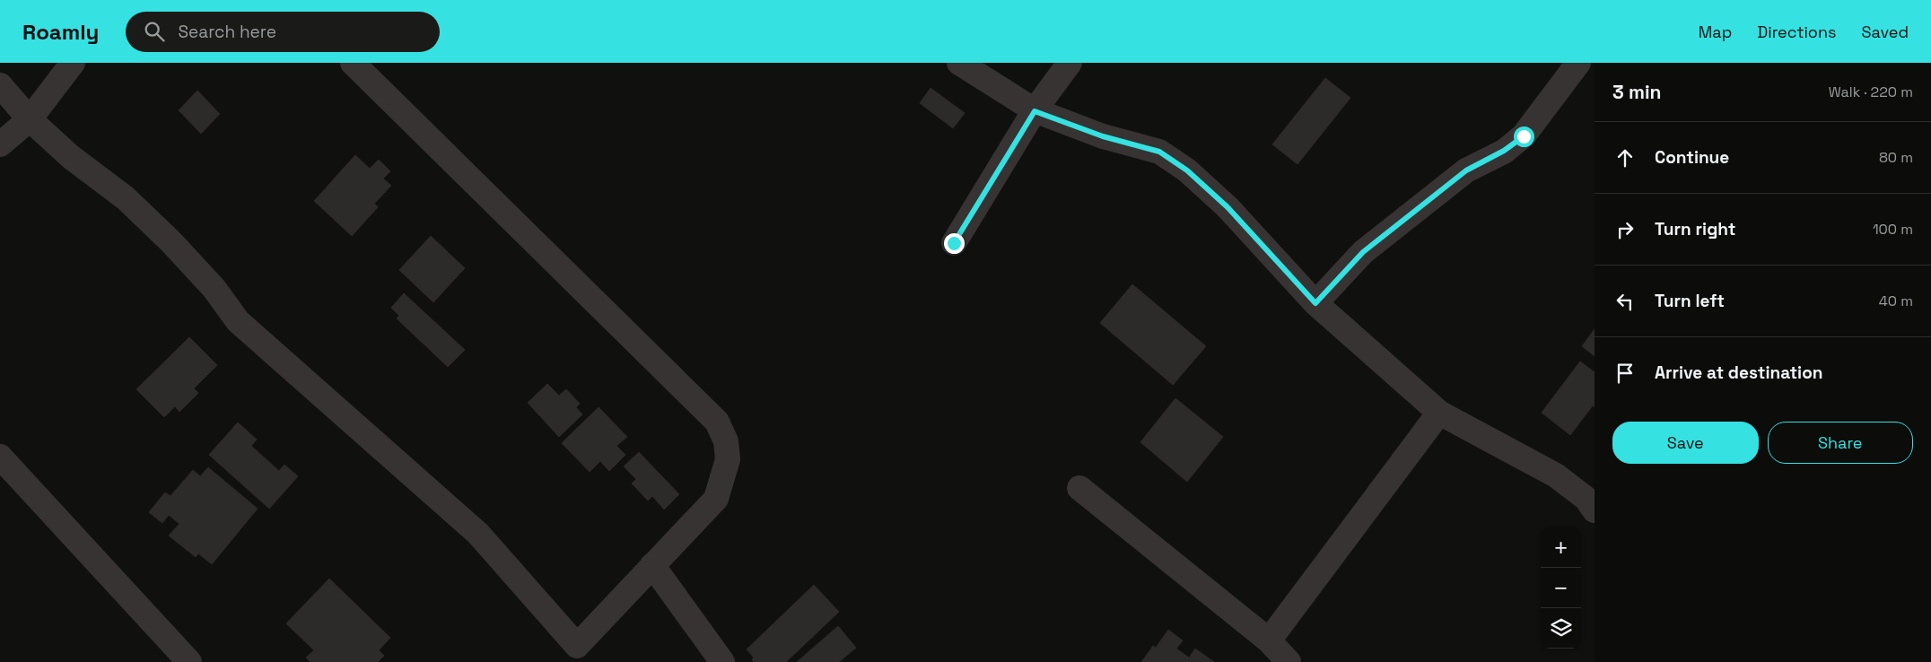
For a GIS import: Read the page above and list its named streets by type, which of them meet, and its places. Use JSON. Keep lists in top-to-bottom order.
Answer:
{
  "page": {
    "header": "Roamly",
    "search": "Search here",
    "nav": ["Map", "Directions", "Saved"],
    "heading": ["3 min", "Walk · 220 m"],
    "list": [
      ["Continue", "80 m"],
      ["Turn right", "100 m"],
      ["Turn left", "40 m"],
      "Arrive at destination"
    ],
    "buttons": ["Save", "Share"],
    "map_buttons": ["+", "−"]
  }
}
